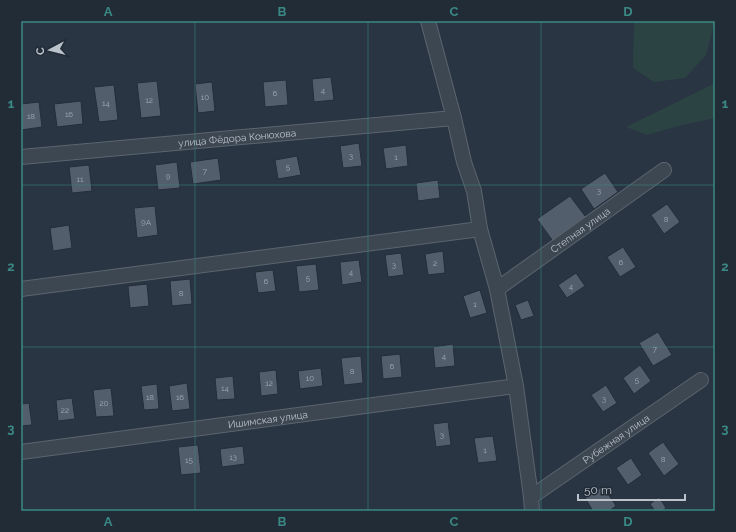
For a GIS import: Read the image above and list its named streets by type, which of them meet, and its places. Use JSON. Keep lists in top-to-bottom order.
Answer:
{
  "streets": {
    "street": [
      "улица Фёдора Конюхова",
      "Степная улица",
      "Ишимская улица",
      "Рубежная улица"
    ]
  },
  "house_numbers": [
    "4",
    "6",
    "10",
    "12",
    "14",
    "16",
    "18",
    "3",
    "1",
    "5",
    "7",
    "9",
    "11",
    "3",
    "8",
    "9А",
    "6",
    "2",
    "3",
    "4",
    "5",
    "6",
    "4",
    "8",
    "1",
    "7",
    "4",
    "6",
    "8",
    "10",
    "5",
    "12",
    "14",
    "18",
    "16",
    "3",
    "20",
    "22",
    "3",
    "1",
    "13",
    "8",
    "15"
  ],
  "scale_bar": "50 m",
  "north": "left",
  "grid": {
    "columns": [
      "A",
      "B",
      "C",
      "D"
    ],
    "rows": ["1", "2", "3"]
  }
}
